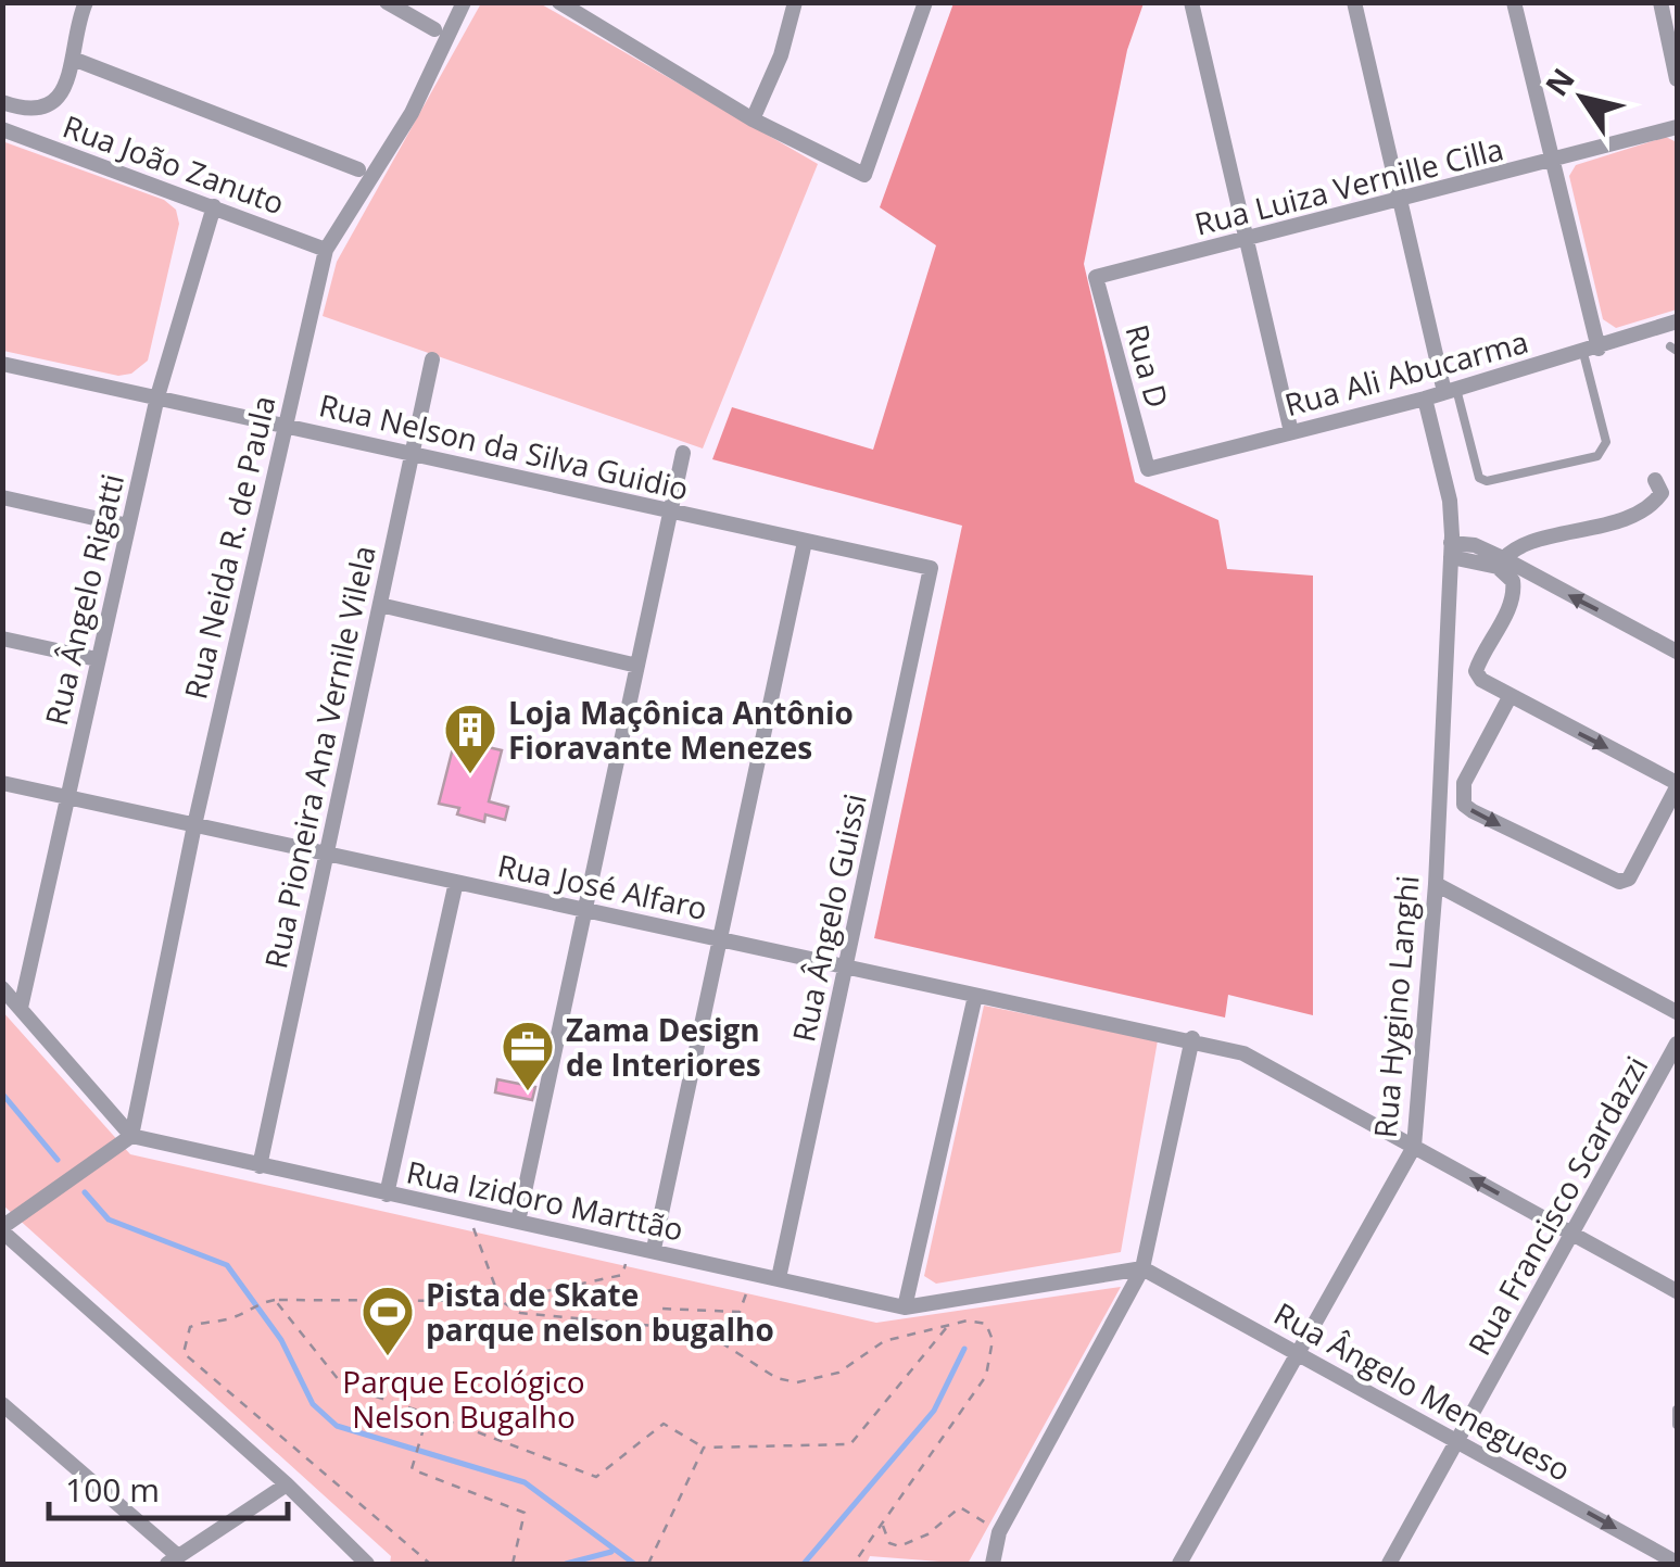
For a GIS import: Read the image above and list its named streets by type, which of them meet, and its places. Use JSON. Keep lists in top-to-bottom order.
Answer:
{
  "streets": {
    "street": [
      "Rua João Zanuto",
      "Rua Luiza Vernille Cilla",
      "Rua D",
      "Rua Ali Abucarma",
      "Rua Nelson da Silva Guidio",
      "Rua Neida R. de Paula",
      "Rua Ângelo Rigatti",
      "Rua Pioneira Ana Vernile Vilela",
      "Rua José Alfaro",
      "Rua Ângelo Guissi",
      "Rua Hygino Langhi",
      "Rua Izidoro Marttão",
      "Rua Francisco Scardazzi",
      "Rua Ângelo Menegueso"
    ]
  },
  "crossings": [
    ["Rua João Zanuto", "Rua Neida R. de Paula"],
    ["Rua João Zanuto", "Rua Ângelo Rigatti"],
    ["Rua Luiza Vernille Cilla", "Rua D"],
    ["Rua D", "Rua Ali Abucarma"],
    ["Rua Ali Abucarma", "Rua Hygino Langhi"],
    ["Rua Nelson da Silva Guidio", "Rua Neida R. de Paula"],
    ["Rua Nelson da Silva Guidio", "Rua Ângelo Rigatti"],
    ["Rua Nelson da Silva Guidio", "Rua Pioneira Ana Vernile Vilela"],
    ["Rua Nelson da Silva Guidio", "Rua Ângelo Guissi"],
    ["Rua Neida R. de Paula", "Rua José Alfaro"],
    ["Rua Neida R. de Paula", "Rua Izidoro Marttão"],
    ["Rua Ângelo Rigatti", "Rua José Alfaro"],
    ["Rua Pioneira Ana Vernile Vilela", "Rua José Alfaro"],
    ["Rua Pioneira Ana Vernile Vilela", "Rua Izidoro Marttão"],
    ["Rua José Alfaro", "Rua Ângelo Guissi"],
    ["Rua José Alfaro", "Rua Hygino Langhi"],
    ["Rua José Alfaro", "Rua Francisco Scardazzi"],
    ["Rua Ângelo Guissi", "Rua Izidoro Marttão"],
    ["Rua Hygino Langhi", "Rua Ângelo Menegueso"],
    ["Rua Izidoro Marttão", "Rua Ângelo Menegueso"],
    ["Rua Francisco Scardazzi", "Rua Ângelo Menegueso"]
  ],
  "one_way": ["Rua Ângelo Menegueso"],
  "parks": ["Parque Ecológico Nelson Bugalho"],
  "places": {
    "building": ["Loja Maçônica Antônio Fioravante Menezes"],
    "office": ["Zama Design de Interiores"],
    "sports": ["Pista de Skate parque nelson bugalho"]
  },
  "scale_bar": "100 m",
  "north": "top left"
}
